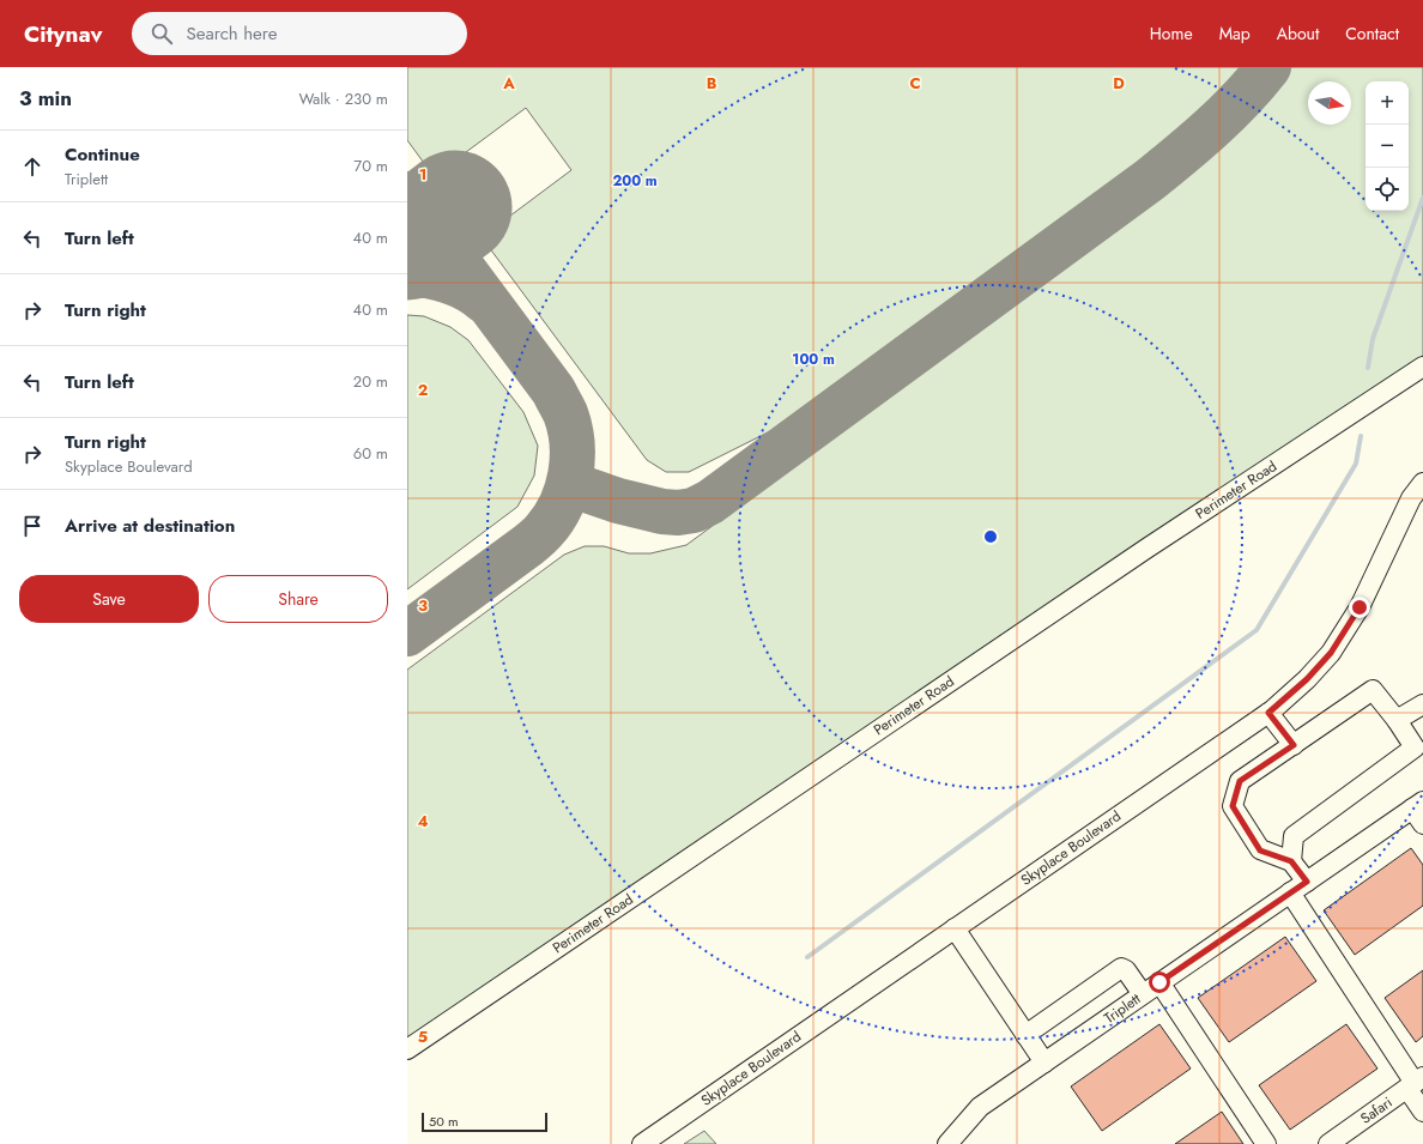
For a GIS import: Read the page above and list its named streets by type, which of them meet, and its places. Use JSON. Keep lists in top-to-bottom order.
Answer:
{
  "streets": {
    "street": [
      "Perimeter Road",
      "Skyplace Boulevard",
      "Triplett",
      "Safari"
    ]
  },
  "scale_bar": "50 m",
  "north": "right",
  "page": {
    "header": "Citynav",
    "search": "Search here",
    "nav": [
      "Home",
      "Map",
      "About",
      "Contact"
    ],
    "heading": ["3 min", "Walk · 230 m"],
    "map_buttons": ["+", "−"],
    "list": [
      ["Continue", "Triplett", "70 m"],
      ["Turn left", "40 m"],
      ["Turn right", "40 m"],
      ["Turn left", "20 m"],
      ["Turn right", "Skyplace Boulevard", "60 m"],
      "Arrive at destination"
    ],
    "buttons": ["Save", "Share"],
    "scale": "50 m"
  },
  "grid": {
    "columns": [
      "A",
      "B",
      "C",
      "D"
    ],
    "rows": [
      "1",
      "2",
      "3",
      "4",
      "5"
    ]
  },
  "rings": ["200 m", "100 m"]
}
